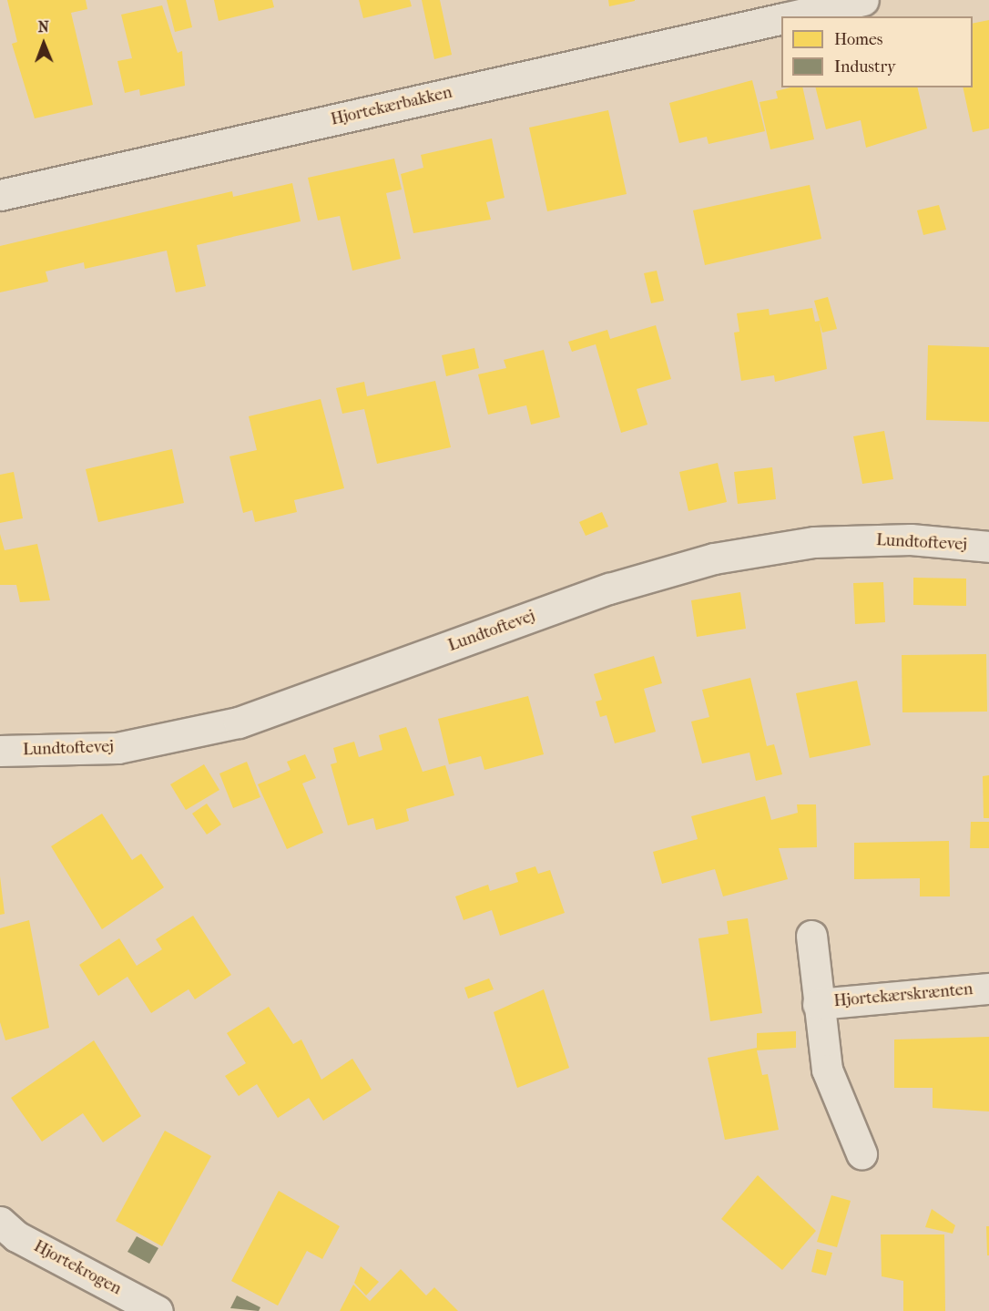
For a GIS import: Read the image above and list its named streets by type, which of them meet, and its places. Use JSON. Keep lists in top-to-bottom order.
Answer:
{
  "streets": {
    "street": [
      "Hjortekærbakken",
      "Lundtoftevej",
      "Hjortekærskrænten",
      "Hjortekrogen"
    ]
  },
  "legend": ["Homes", "Industry"],
  "north": "top"
}
